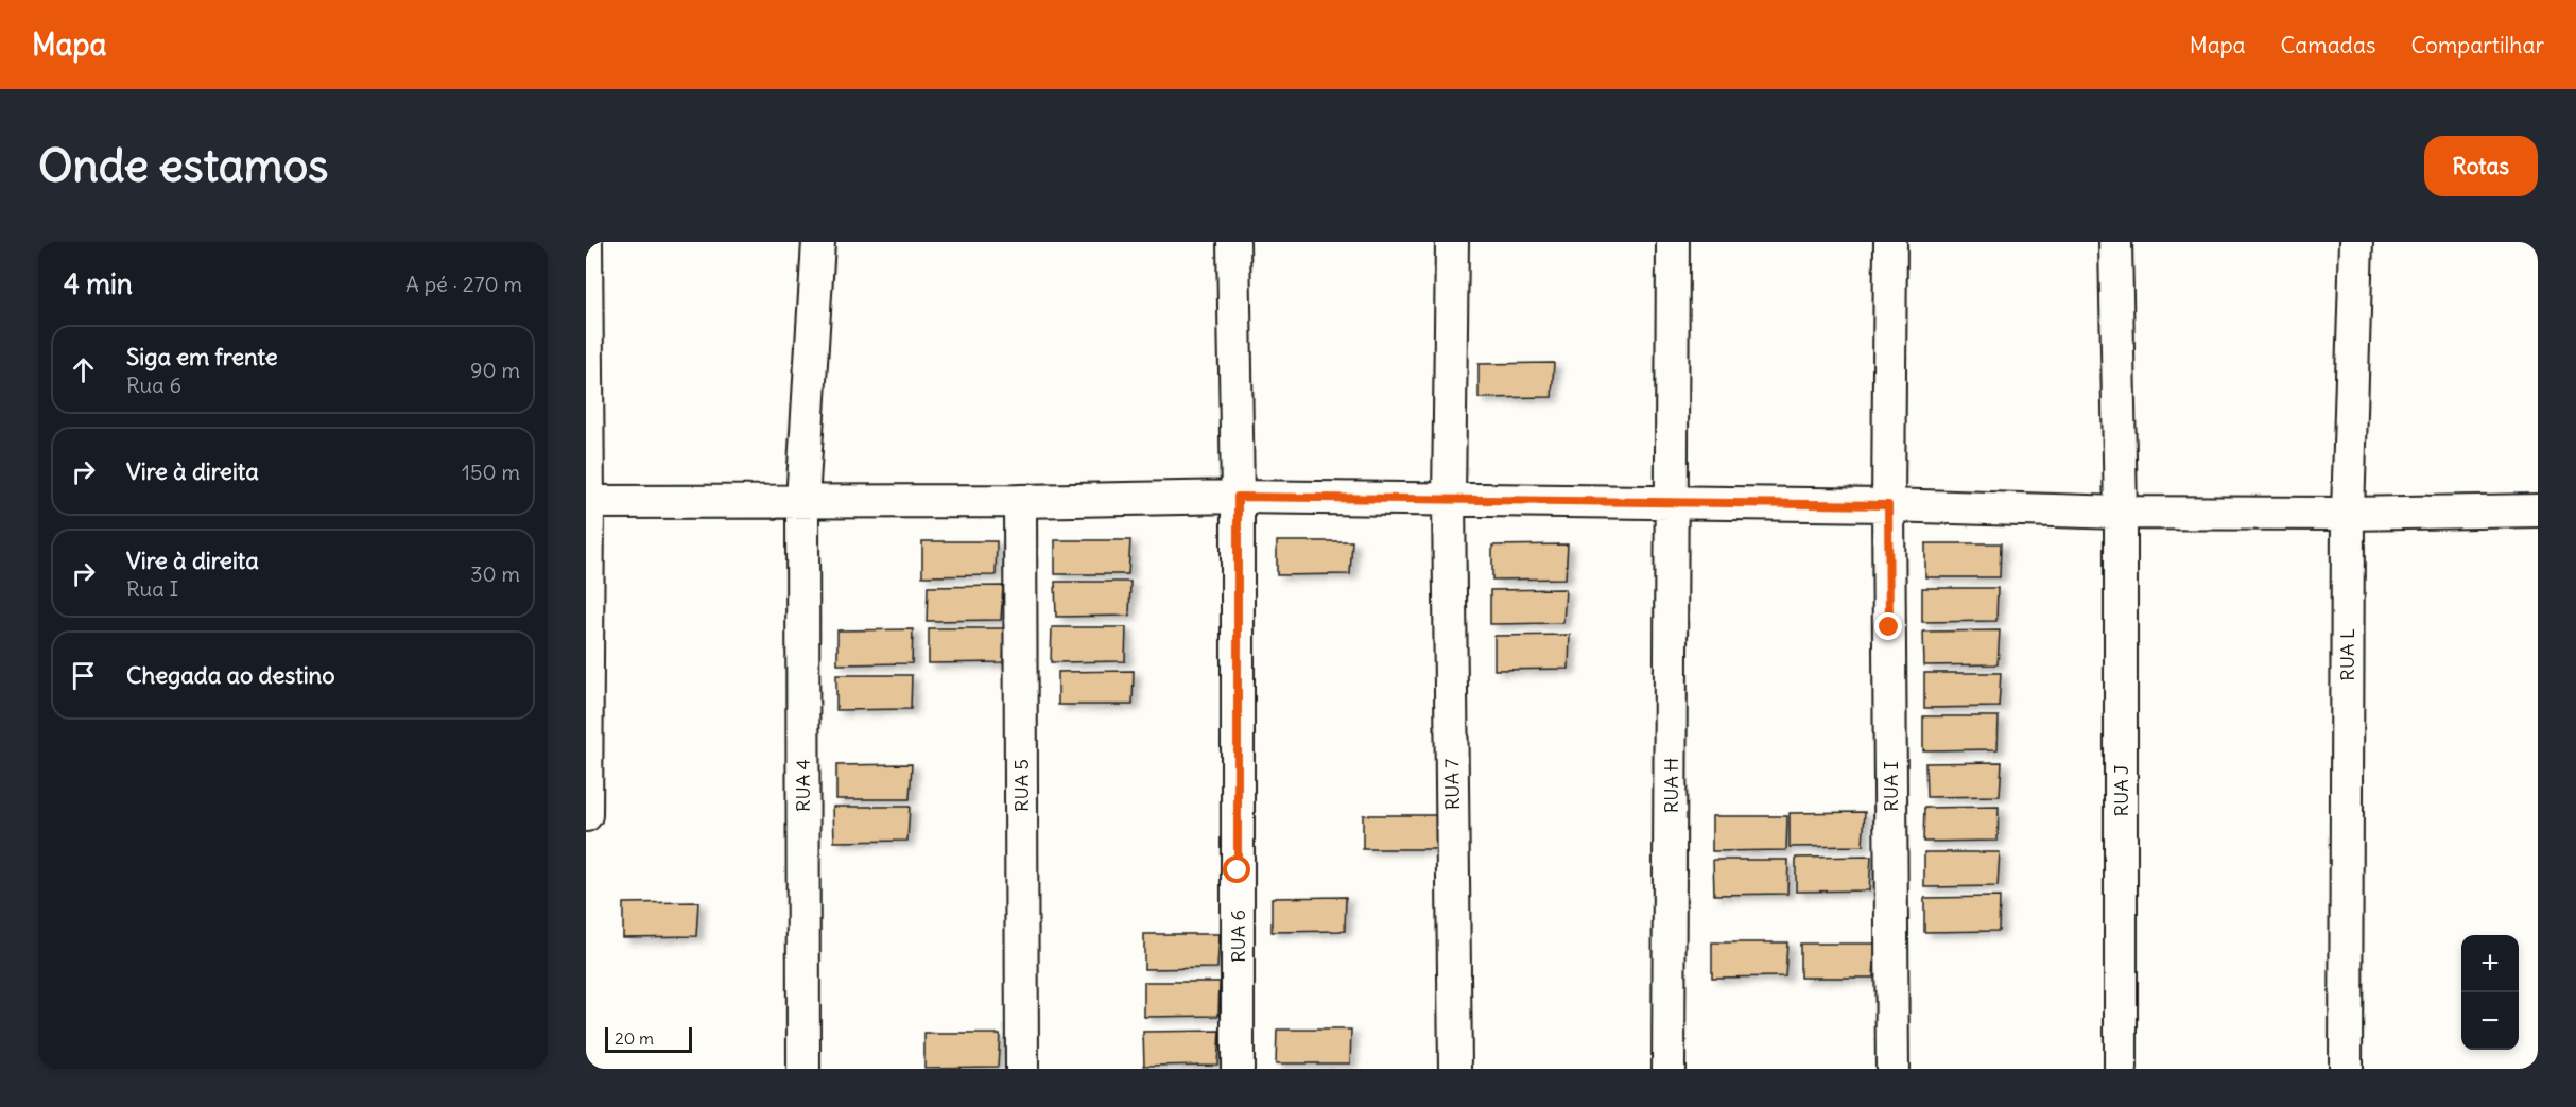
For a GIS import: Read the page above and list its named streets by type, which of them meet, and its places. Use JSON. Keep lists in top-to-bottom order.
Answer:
{
  "streets": {
    "street": [
      "RUA L",
      "RUA 7",
      "RUA 4",
      "RUA 5",
      "RUA H",
      "RUA I",
      "RUA J",
      "RUA 6"
    ]
  },
  "scale_bar": "20 m",
  "page": {
    "header": "Mapa",
    "nav": ["Mapa", "Camadas", "Compartilhar"],
    "buttons": "Rotas",
    "title": "Onde estamos",
    "heading": ["4 min", "A pé · 270 m"],
    "list": [
      ["Siga em frente", "Rua 6", "90 m"],
      ["Vire à direita", "150 m"],
      ["Vire à direita", "Rua I", "30 m"],
      "Chegada ao destino"
    ],
    "map_buttons": ["+", "−"],
    "scale": "20 m"
  }
}
